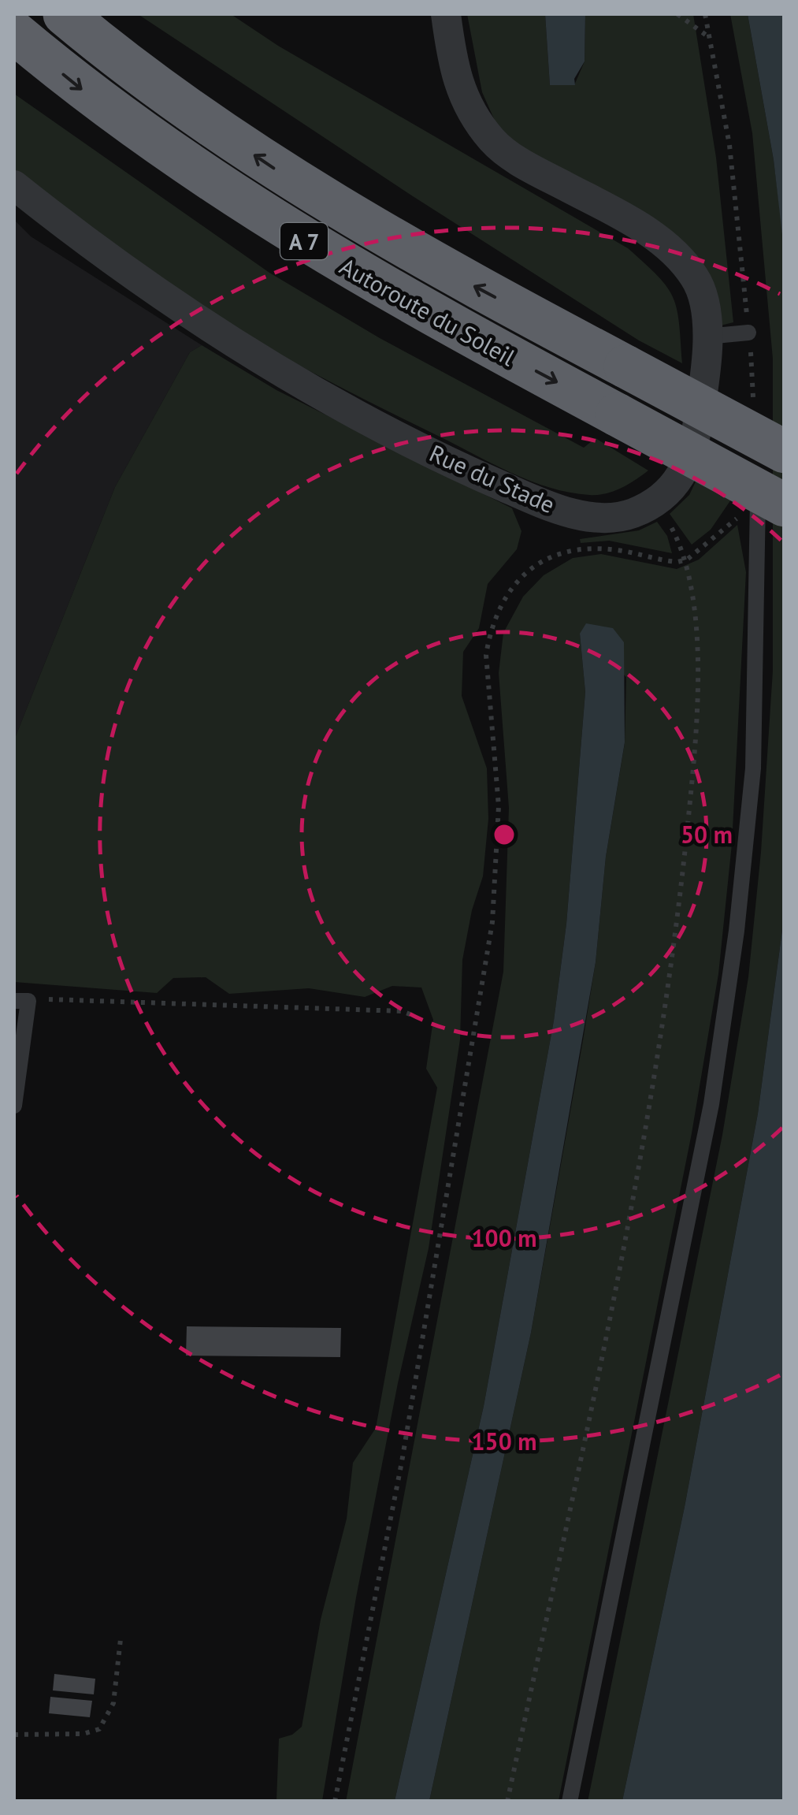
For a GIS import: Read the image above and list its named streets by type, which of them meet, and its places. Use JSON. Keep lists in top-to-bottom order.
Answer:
{
  "streets": {
    "highway": ["A 7", "Autoroute du Soleil"],
    "street": ["Rue du Stade"]
  },
  "rings": ["50 m", "100 m", "150 m"]
}
